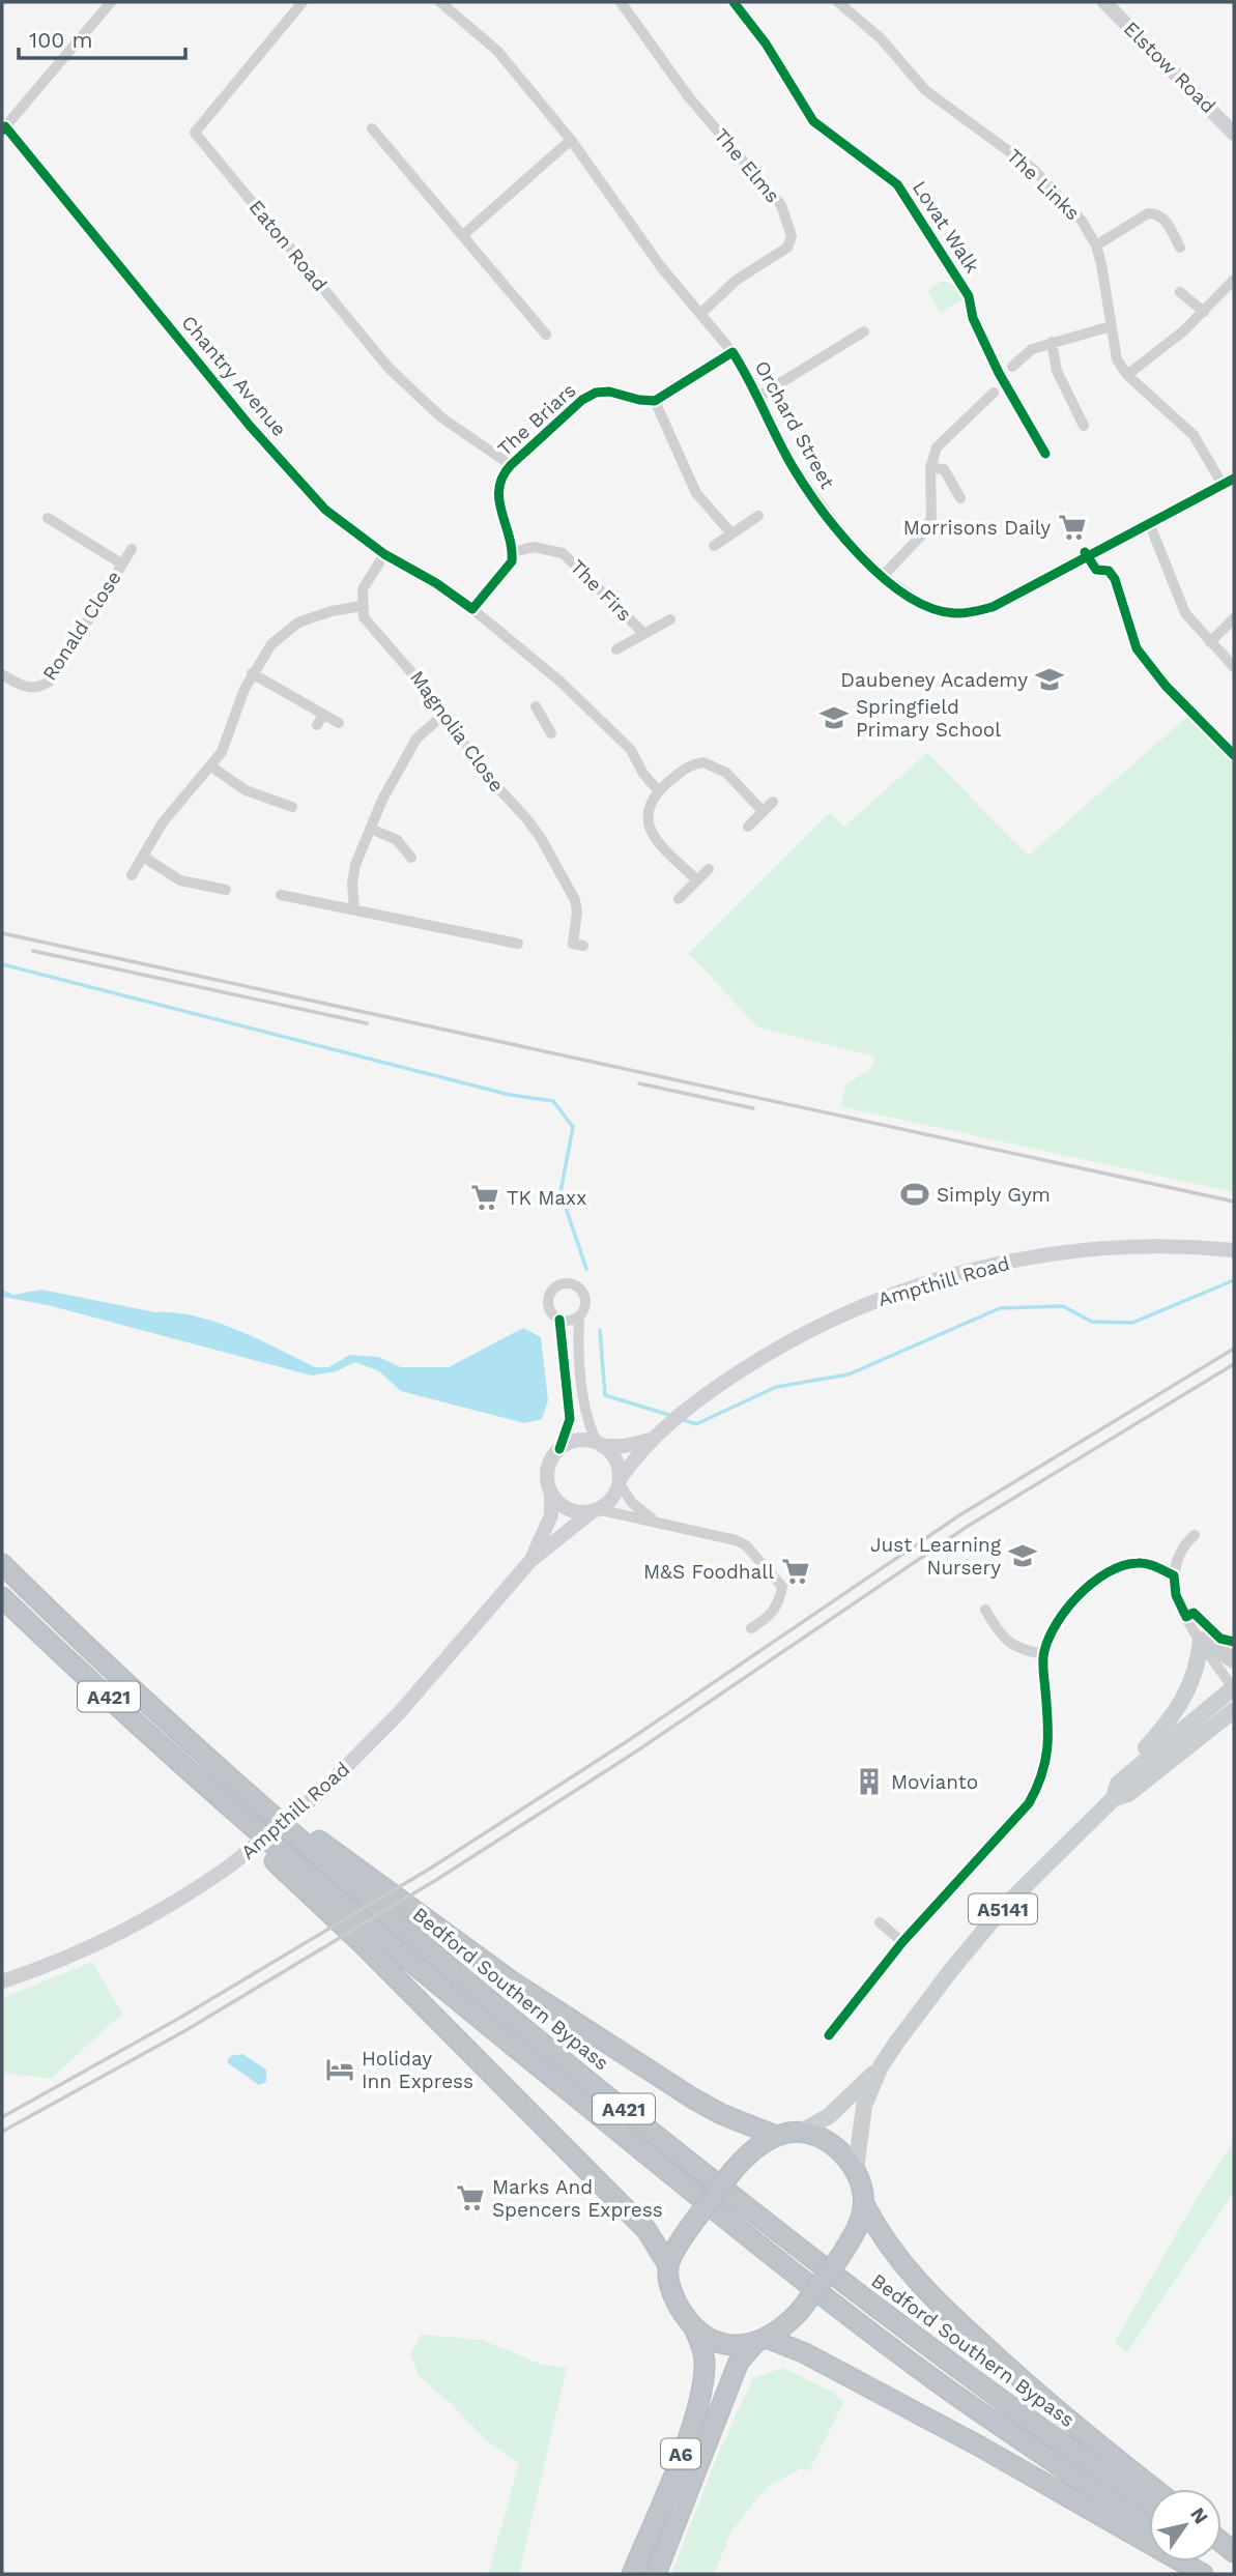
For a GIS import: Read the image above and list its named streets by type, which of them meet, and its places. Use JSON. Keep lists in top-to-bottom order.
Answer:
{
  "streets": {
    "highway": ["A421", "Bedford Southern Bypass", "A6"],
    "main road": ["Elstow Road", "Ampthill Road", "A5141"],
    "street": [
      "The Elms",
      "The Links",
      "Eaton Road",
      "Chantry Avenue",
      "The Briars",
      "Orchard Street",
      "The Firs",
      "Ronald Close",
      "Magnolia Close"
    ],
    "cycle path": ["Lovat Walk"]
  },
  "crossings": [
    ["The Elms", "Orchard Street"],
    ["The Links", "Orchard Street"],
    ["Eaton Road", "The Briars"],
    ["The Briars", "The Firs"],
    ["A5141", "A6"]
  ],
  "places": {
    "supermarket": [
      "Morrisons Daily",
      "TK Maxx",
      "M&S Foodhall",
      "Marks And Spencers Express"
    ],
    "school or university": ["Daubeney Academy", "Springfield Primary School", "Just Learning Nursery"],
    "sports": ["Simply Gym"],
    "building": ["Movianto"],
    "hotel": ["Holiday Inn Express"]
  },
  "scale_bar": "100 m",
  "north": "top right"
}
